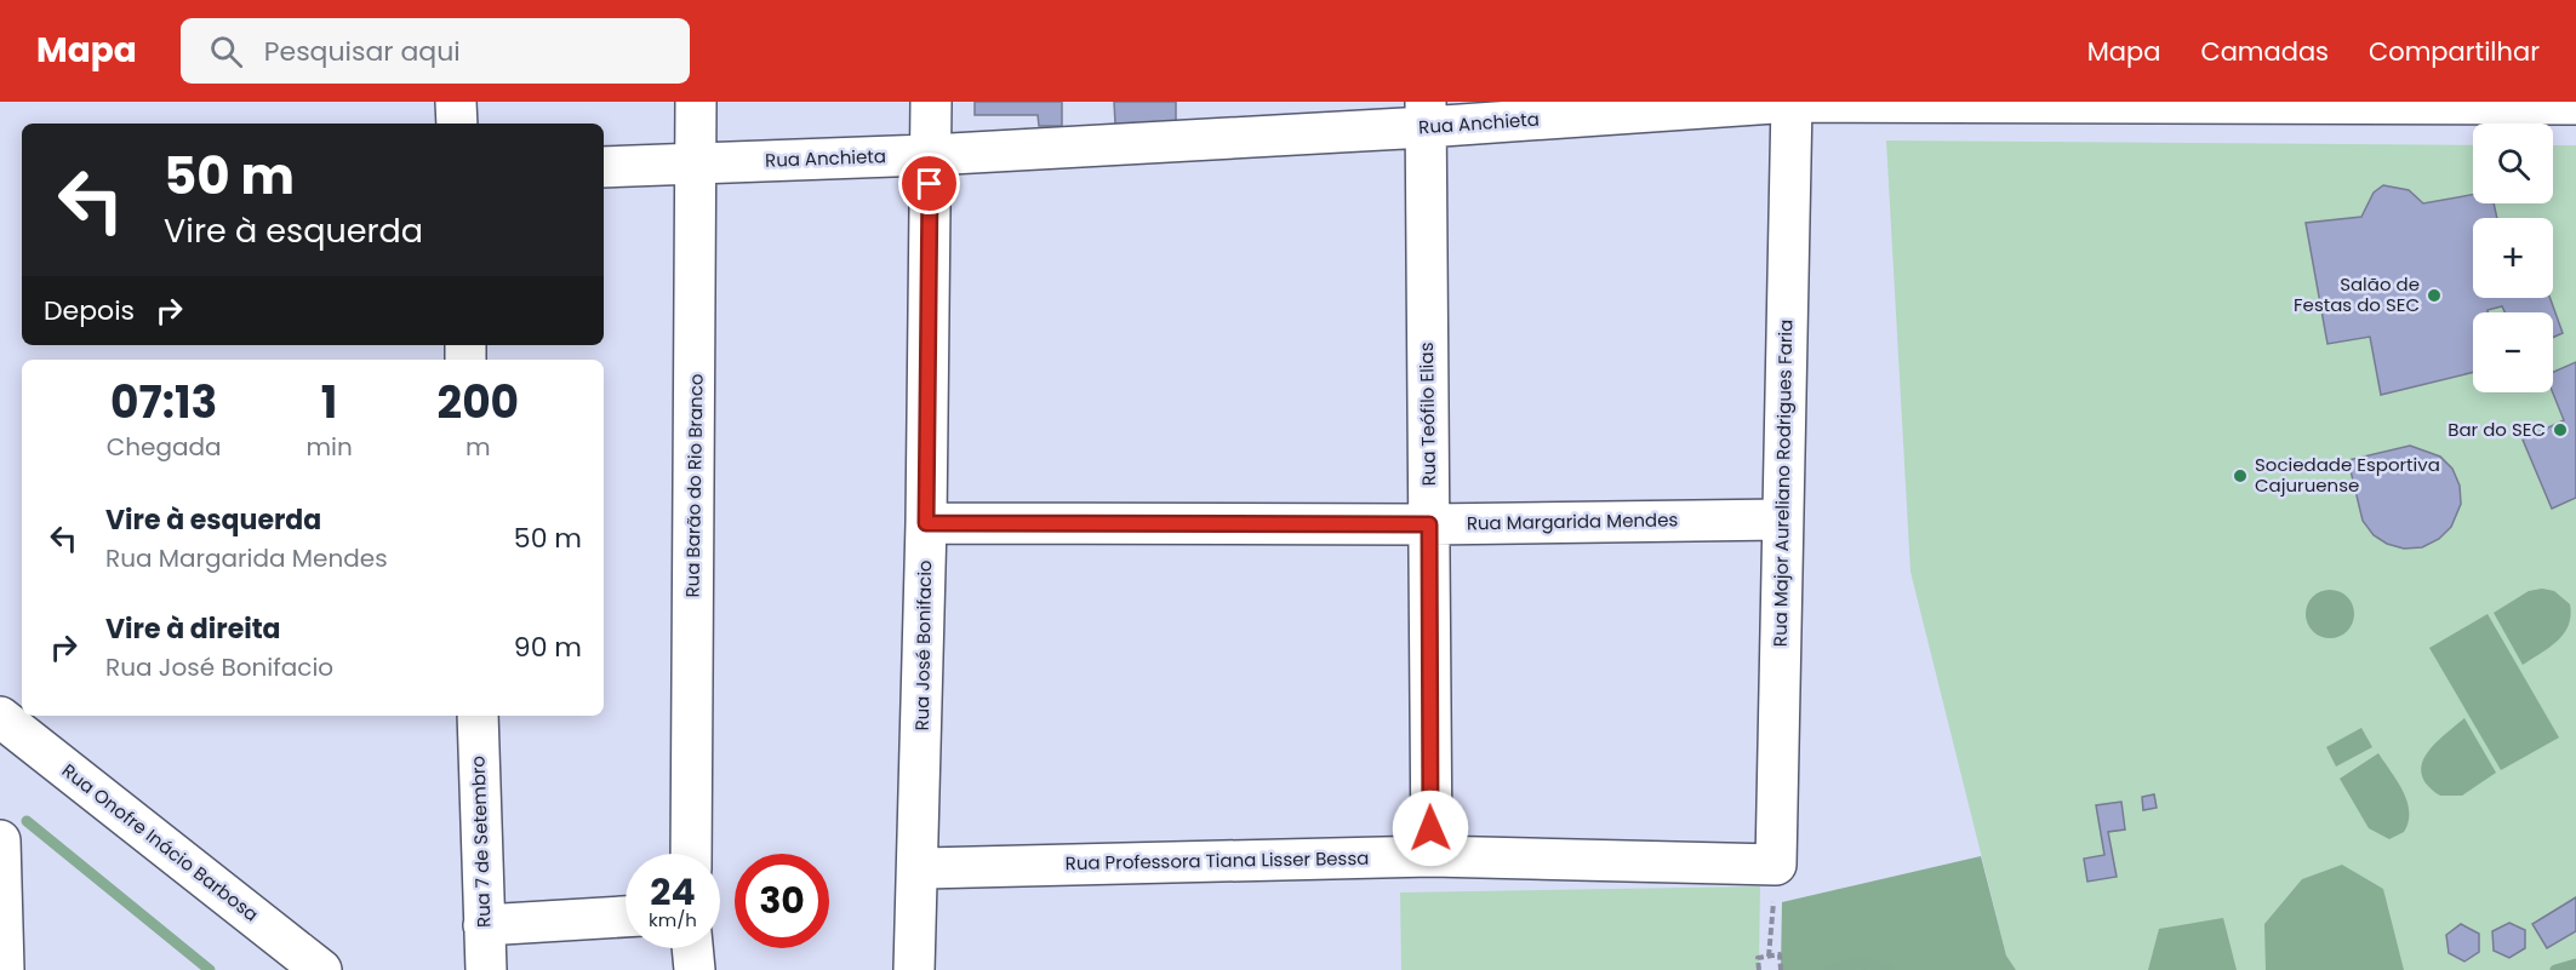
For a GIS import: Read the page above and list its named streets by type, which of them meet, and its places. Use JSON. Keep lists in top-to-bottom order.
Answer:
{
  "streets": {
    "street": [
      "Rua Anchieta",
      "Rua Teófilo Elias",
      "Rua Major Aureliano Rodrigues Faria",
      "Rua Barão do Rio Branco",
      "Rua Margarida Mendes",
      "Rua José Bonifacio",
      "Rua 7 de Setembro",
      "Rua Onofre Inácio Barbosa",
      "Rua Professora Tiana Lisser Bessa"
    ]
  },
  "crossings": [
    ["Rua Anchieta", "Rua Teófilo Elias"],
    ["Rua Anchieta", "Rua Major Aureliano Rodrigues Faria"],
    ["Rua Anchieta", "Rua Barão do Rio Branco"],
    ["Rua Anchieta", "Rua José Bonifacio"],
    ["Rua Teófilo Elias", "Rua Margarida Mendes"],
    ["Rua Teófilo Elias", "Rua Professora Tiana Lisser Bessa"],
    ["Rua Major Aureliano Rodrigues Faria", "Rua Margarida Mendes"],
    ["Rua Major Aureliano Rodrigues Faria", "Rua Professora Tiana Lisser Bessa"],
    ["Rua Margarida Mendes", "Rua José Bonifacio"],
    ["Rua José Bonifacio", "Rua Professora Tiana Lisser Bessa"]
  ],
  "places": ["Salão de Festas do SEC", "Bar do SEC", "Sociedade Esportiva Cajuruense"],
  "page": {
    "header": "Mapa",
    "search": "Pesquisar aqui",
    "nav": ["Mapa", "Camadas", "Compartilhar"],
    "map_buttons": ["+", "−"],
    "turn": ["50 m", "Vire à esquerda"],
    "then": "Depois",
    "eta": [
      "07:13",
      "Chegada",
      "1",
      "min",
      "200",
      "m"
    ],
    "list": [
      {
        "name": "Vire à esquerda",
        "note": "Rua Margarida Mendes",
        "value": "50 m"
      },
      {
        "name": "Vire à direita",
        "note": "Rua José Bonifacio",
        "value": "90 m"
      }
    ],
    "speed": "24 km/h",
    "limit": "30"
  }
}
